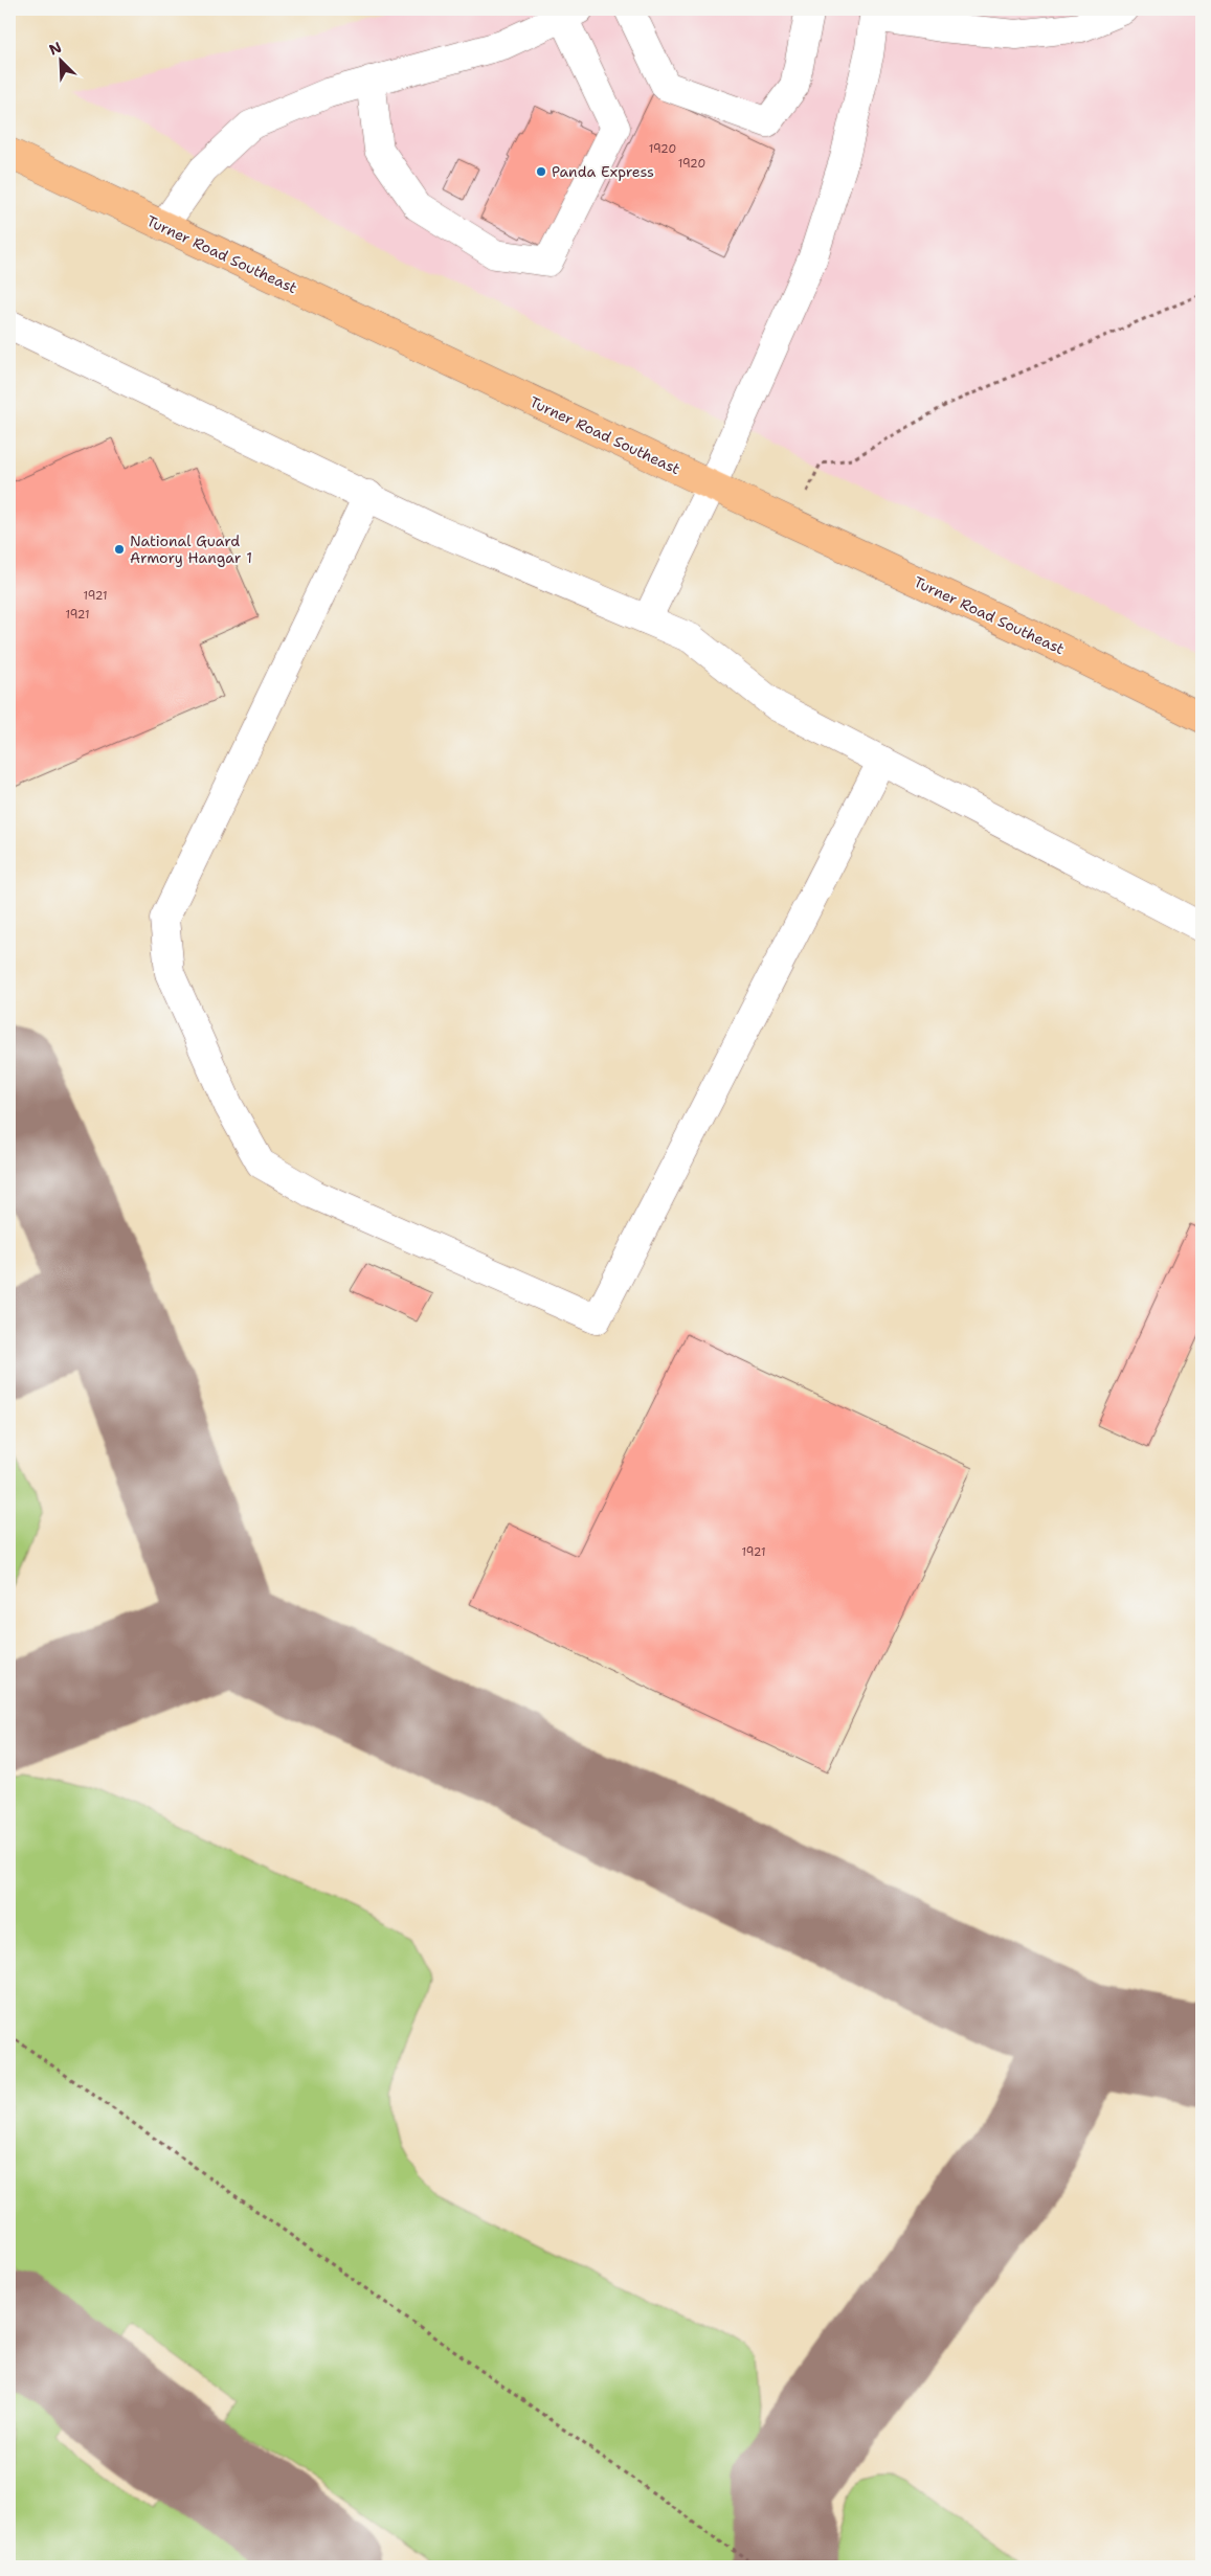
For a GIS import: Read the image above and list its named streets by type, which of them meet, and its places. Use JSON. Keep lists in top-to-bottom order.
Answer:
{
  "streets": {
    "main road": ["Turner Road Southeast"]
  },
  "places": ["Panda Express", "National Guard Armory Hangar 1"],
  "house_numbers": [
    "1920",
    "1920",
    "1921",
    "1921",
    "1921"
  ],
  "north": "top left"
}
